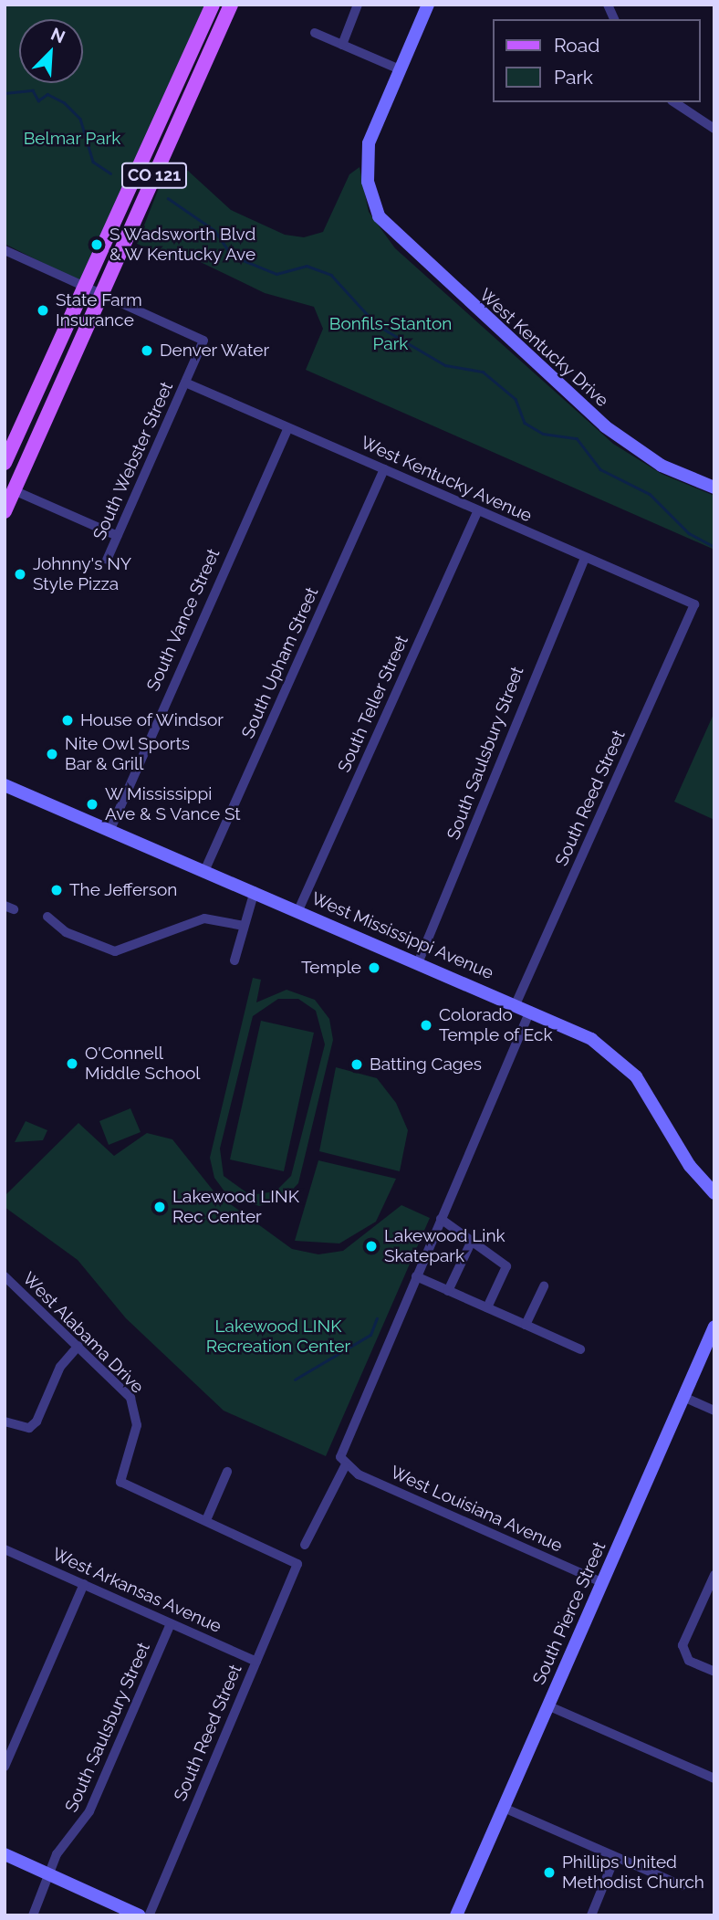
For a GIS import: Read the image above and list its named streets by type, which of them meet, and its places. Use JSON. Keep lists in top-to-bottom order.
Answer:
{
  "streets": {
    "main road": ["CO 121"],
    "street": [
      "West Kentucky Drive",
      "South Webster Street",
      "West Kentucky Avenue",
      "South Vance Street",
      "South Upham Street",
      "South Teller Street",
      "South Saulsbury Street",
      "South Reed Street",
      "West Mississippi Avenue",
      "West Alabama Drive",
      "West Louisiana Avenue",
      "West Arkansas Avenue",
      "South Pierce Street"
    ]
  },
  "crossings": [
    ["CO 121", "South Webster Street"],
    ["South Webster Street", "West Kentucky Avenue"],
    ["West Kentucky Avenue", "South Vance Street"],
    ["West Kentucky Avenue", "South Upham Street"],
    ["West Kentucky Avenue", "South Teller Street"],
    ["West Kentucky Avenue", "South Saulsbury Street"],
    ["West Kentucky Avenue", "South Reed Street"],
    ["South Vance Street", "West Mississippi Avenue"],
    ["South Upham Street", "West Mississippi Avenue"],
    ["South Teller Street", "West Mississippi Avenue"],
    ["South Saulsbury Street", "West Mississippi Avenue"],
    ["South Saulsbury Street", "West Arkansas Avenue"],
    ["South Reed Street", "West Mississippi Avenue"],
    ["South Reed Street", "West Alabama Drive"],
    ["South Reed Street", "West Arkansas Avenue"],
    ["West Louisiana Avenue", "South Pierce Street"]
  ],
  "parks": ["Belmar Park", "Bonfils-Stanton Park", "Lakewood LINK Recreation Center"],
  "places": [
    "S Wadsworth Blvd & W Kentucky Ave",
    "State Farm Insurance",
    "Denver Water",
    "Johnny's NY Style Pizza",
    "House of Windsor",
    "Nite Owl Sports Bar & Grill",
    "W Mississippi Ave & S Vance St",
    "The Jefferson",
    "Temple",
    "Colorado Temple of Eck",
    "O'Connell Middle School",
    "Batting Cages",
    "Lakewood LINK Rec Center",
    "Lakewood Link Skatepark",
    "Phillips United Methodist Church"
  ],
  "legend": ["Road", "Park"],
  "north": "top right"
}
